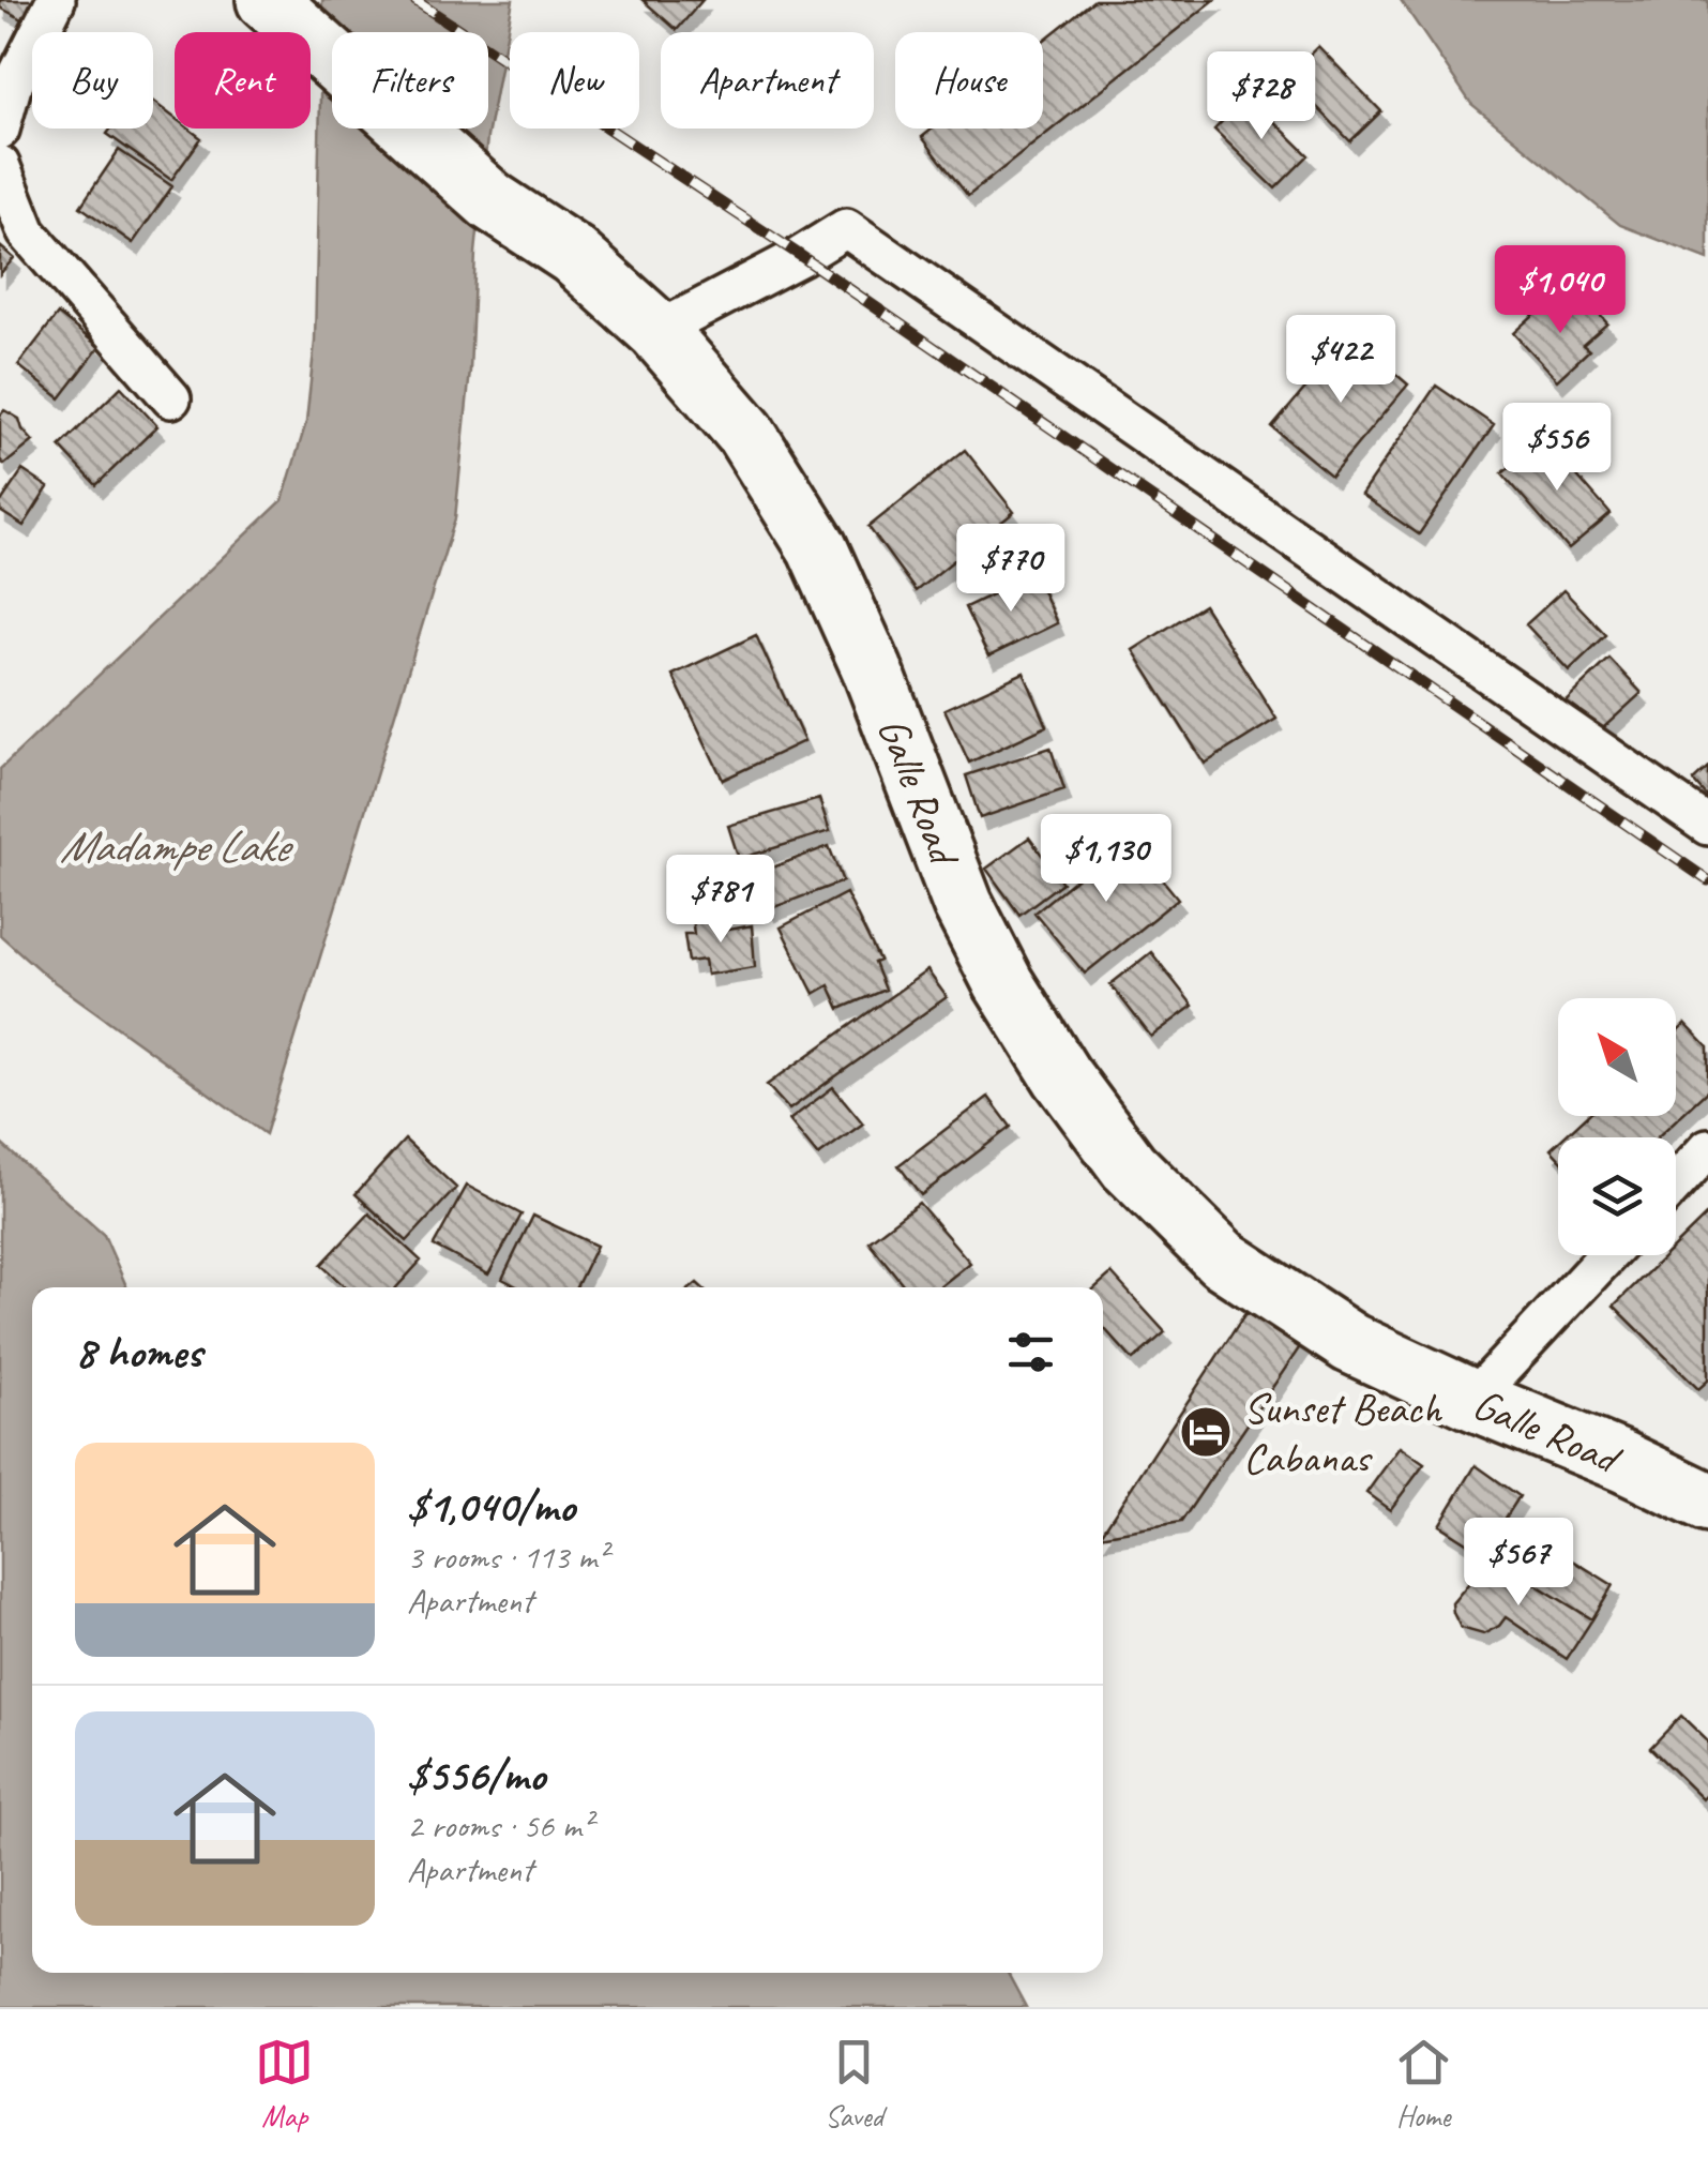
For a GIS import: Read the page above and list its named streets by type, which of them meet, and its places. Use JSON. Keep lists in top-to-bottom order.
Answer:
{
  "streets": {
    "highway": ["Galle Road"]
  },
  "water": ["Madampe Lake"],
  "places": {
    "hotel": ["Sunset Beach Cabanas"]
  },
  "north": "top left",
  "page": {
    "chip": [
      "Buy",
      "Rent",
      "Filters",
      "New",
      "Apartment",
      "House"
    ],
    "price": [
      "$728",
      "$1,040",
      "$422",
      "$556",
      "$770",
      "$1,130",
      "$781",
      "$567"
    ],
    "heading": "8 homes",
    "list": [
      {
        "name": "$1,040/mo",
        "note": "3 rooms · 113 m² · Apartment"
      },
      {
        "name": "$556/mo",
        "note": "2 rooms · 56 m² · Apartment"
      }
    ],
    "tabs": ["Map", "Saved", "Home"]
  }
}
